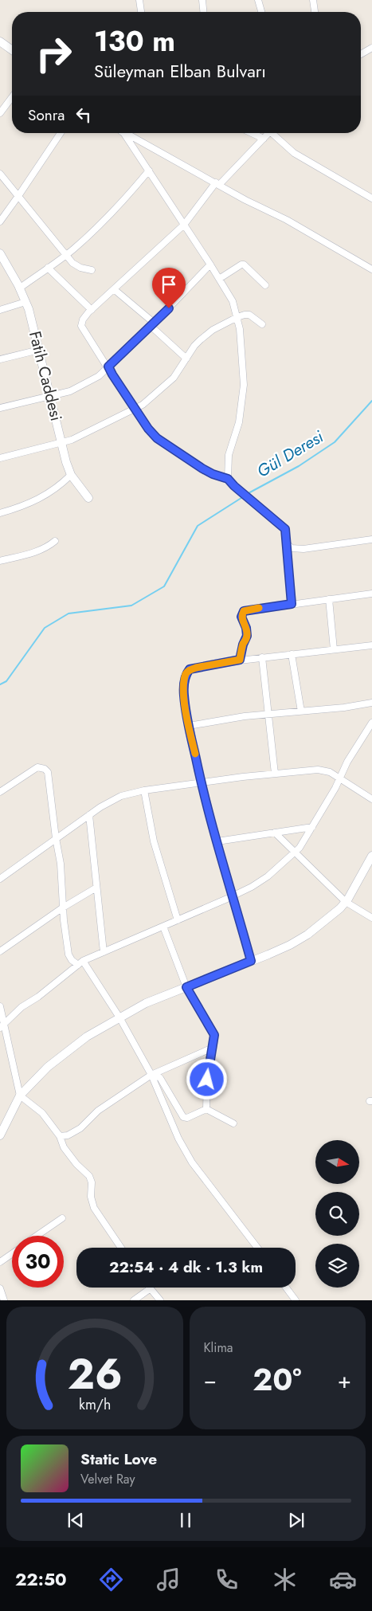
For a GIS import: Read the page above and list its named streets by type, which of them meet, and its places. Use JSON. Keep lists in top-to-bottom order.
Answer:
{
  "streets": {
    "street": ["Fatih Caddesi"]
  },
  "water": ["Gül Deresi"],
  "north": "right",
  "page": {
    "turn": ["130 m", "Süleyman Elban Bulvarı"],
    "then": "Sonra",
    "limit": "30",
    "trip": "22:54 · 4 dk · 1.3 km",
    "tile": "Klima",
    "heat": ["−", "20°", "+"],
    "song": ["Static Love", "Velvet Ray"],
    "tabs": "22:50",
    "gauge": ["26", "km/h"]
  }
}
